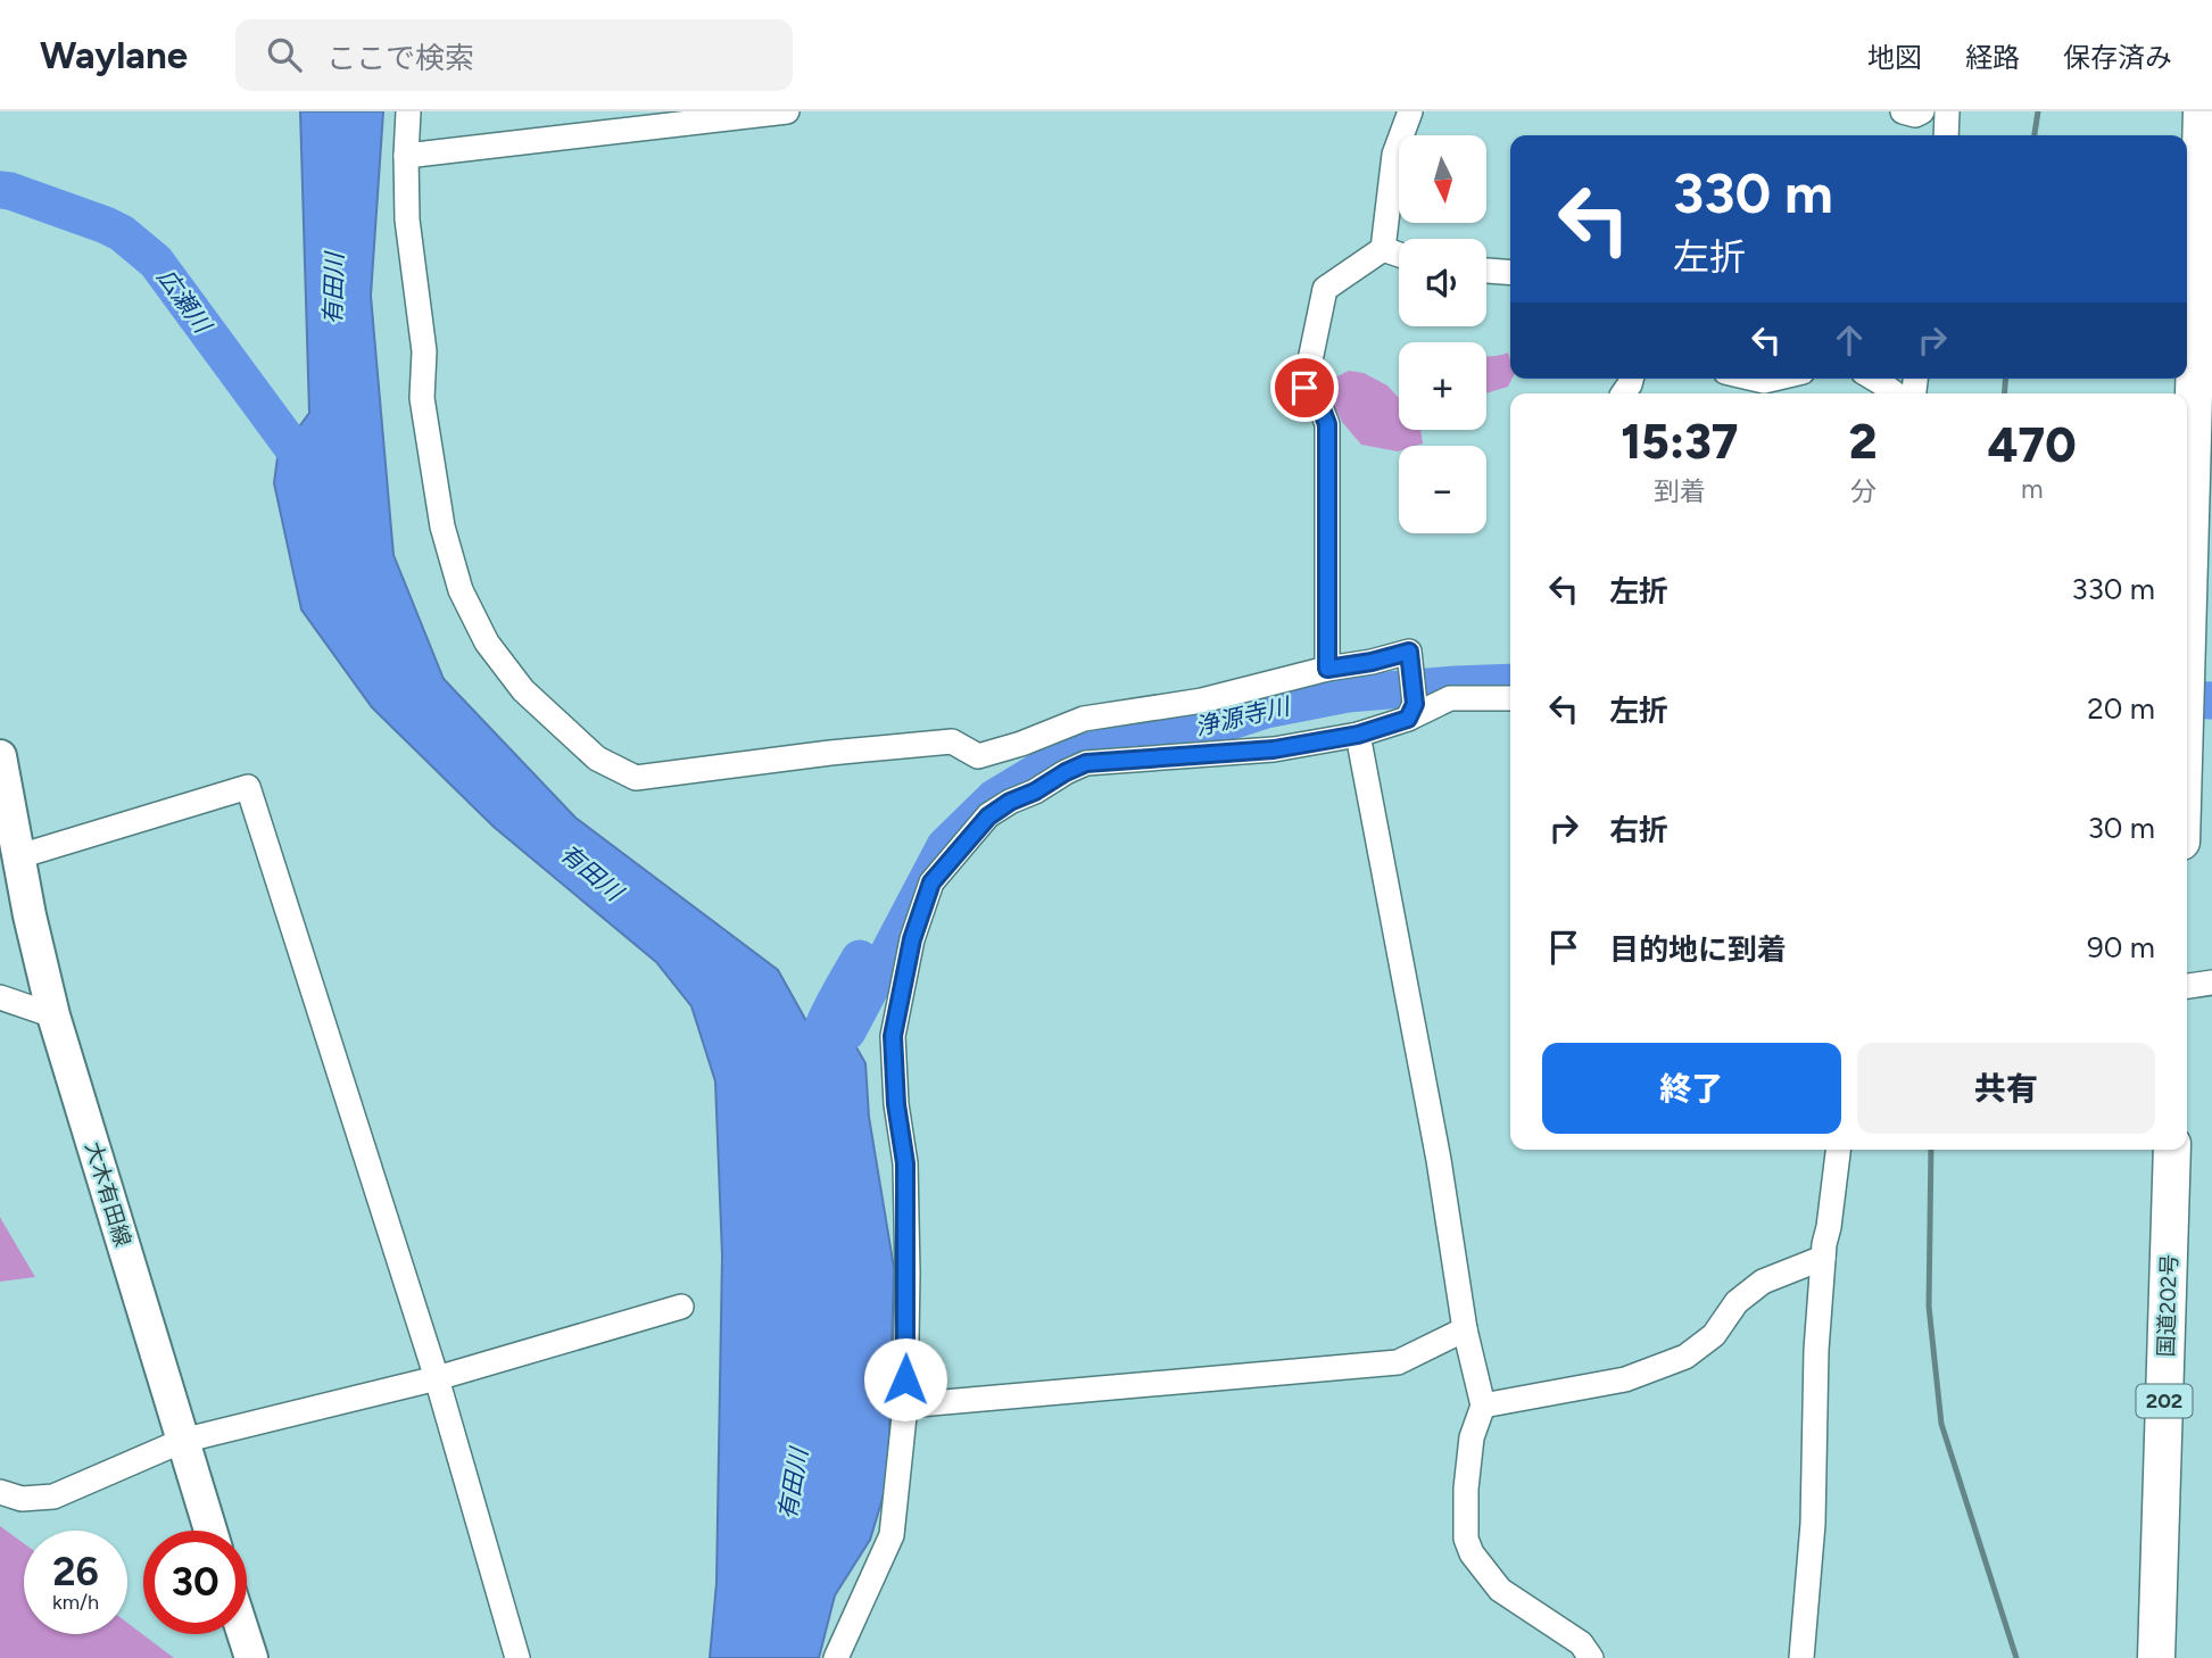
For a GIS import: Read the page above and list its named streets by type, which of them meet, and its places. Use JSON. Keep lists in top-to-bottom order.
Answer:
{
  "streets": {
    "highway": ["国道202号", "202"],
    "main road": ["大木有田線"]
  },
  "water": ["有田川", "広瀬川", "浄源寺川"],
  "north": "bottom",
  "page": {
    "header": "Waylane",
    "search": "ここで検索",
    "nav": ["地図", "経路", "保存済み"],
    "map_buttons": ["+", "−"],
    "turn": ["330 m", "左折"],
    "eta": [
      "15:37",
      "到着",
      "2",
      "分",
      "470",
      "m"
    ],
    "list": [
      {
        "name": "左折",
        "value": "330 m"
      },
      {
        "name": "左折",
        "value": "20 m"
      },
      {
        "name": "右折",
        "value": "30 m"
      },
      {
        "name": "目的地に到着",
        "value": "90 m"
      }
    ],
    "buttons": ["終了", "共有"],
    "speed": "26 km/h",
    "limit": "30"
  }
}
